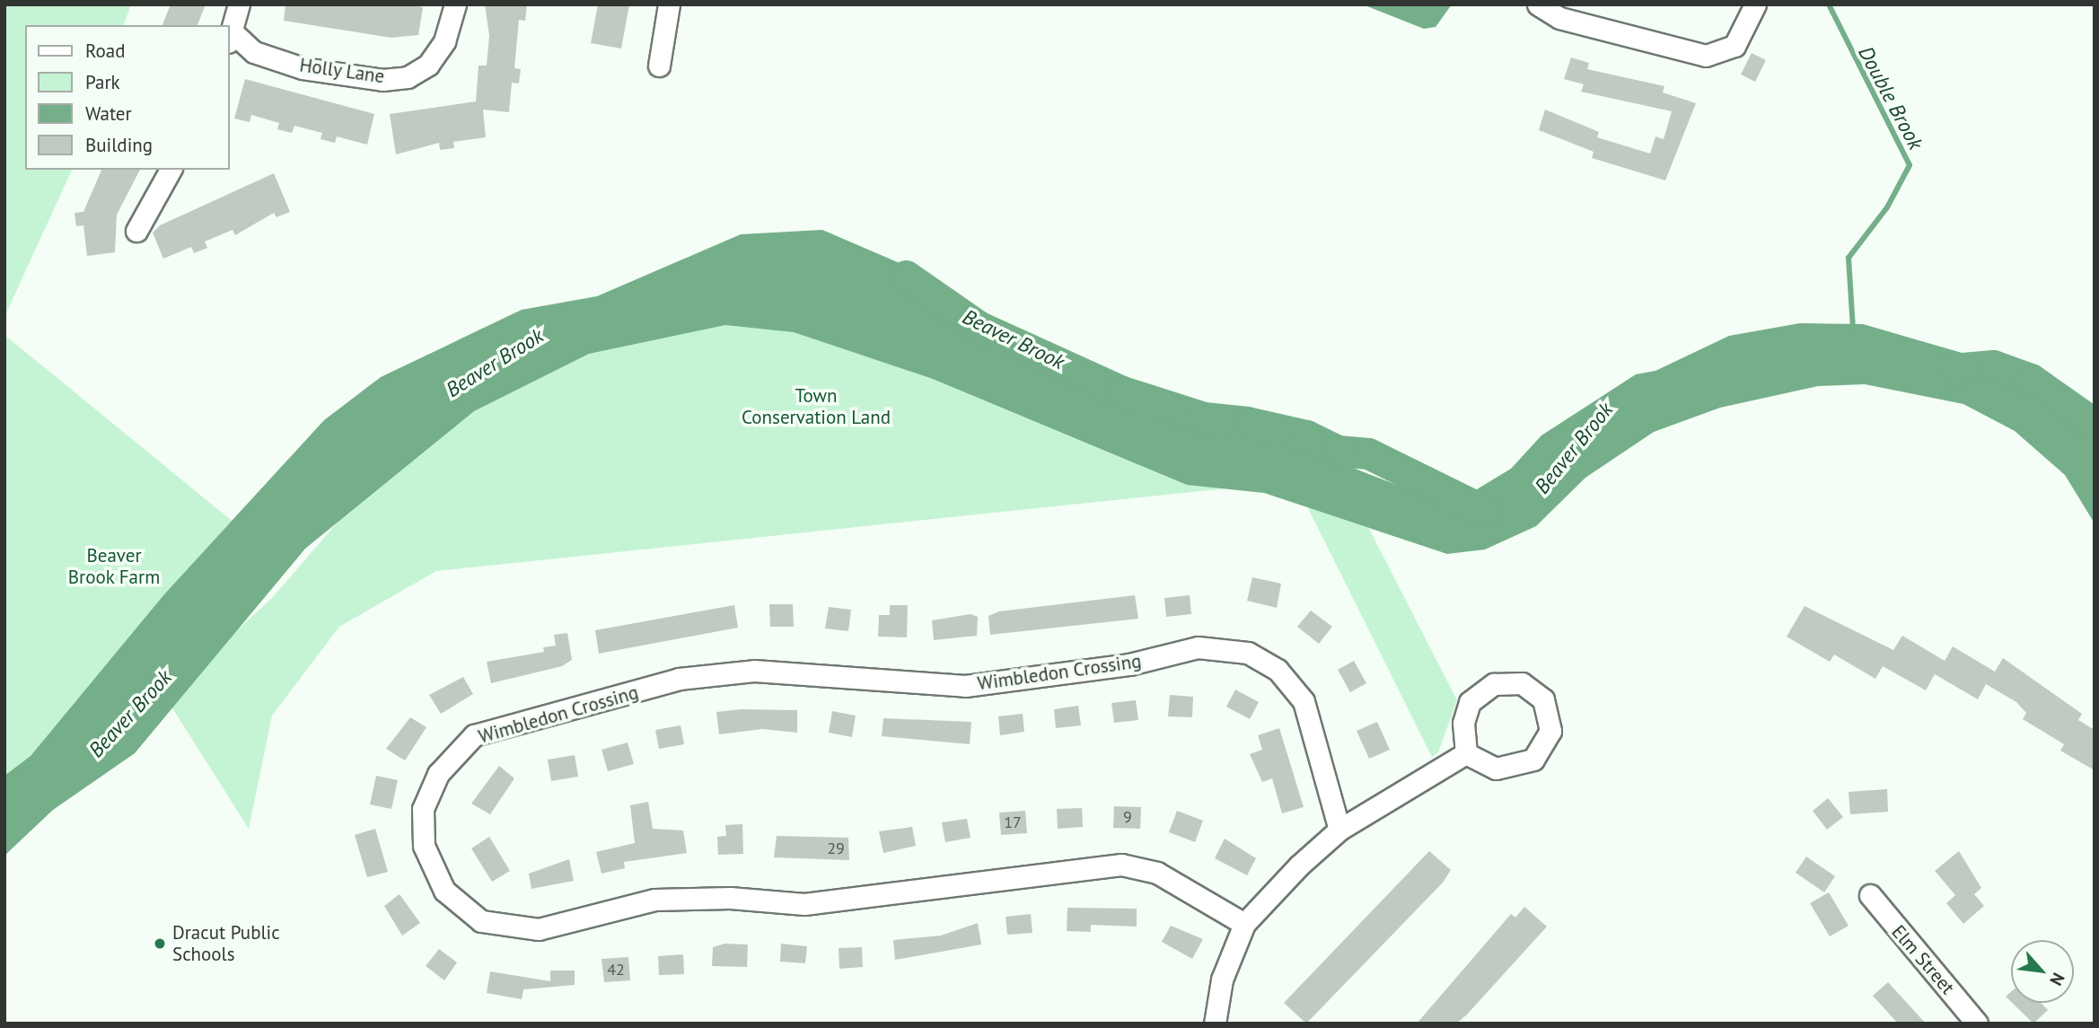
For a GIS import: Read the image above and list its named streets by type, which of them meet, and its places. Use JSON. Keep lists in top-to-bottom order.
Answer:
{
  "streets": {
    "street": ["Holly Lane", "Wimbledon Crossing", "Elm Street"]
  },
  "water": ["Double Brook", "Beaver Brook"],
  "parks": ["Town Conservation Land", "Beaver Brook Farm"],
  "places": ["Dracut Public Schools"],
  "house_numbers": [
    "9",
    "17",
    "29",
    "42"
  ],
  "legend": [
    "Road",
    "Park",
    "Water",
    "Building"
  ],
  "north": "bottom right"
}
